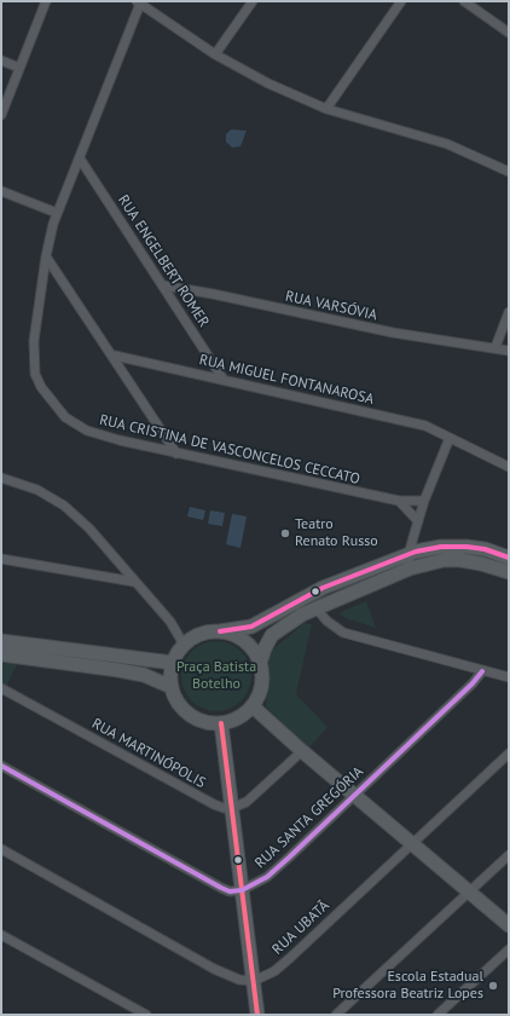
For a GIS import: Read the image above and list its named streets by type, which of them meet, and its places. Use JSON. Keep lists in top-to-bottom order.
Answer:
{
  "streets": {
    "street": [
      "RUA ENGELBERT ROMER",
      "RUA VARSÓVIA",
      "RUA MIGUEL FONTANAROSA",
      "RUA CRISTINA DE VASCONCELOS CECCATO",
      "RUA MARTINÓPOLIS",
      "RUA SANTA GREGÓRIA",
      "RUA UBATÃ"
    ]
  },
  "crossings": [
    ["RUA ENGELBERT ROMER", "RUA VARSÓVIA"],
    ["RUA ENGELBERT ROMER", "RUA MIGUEL FONTANAROSA"],
    ["RUA ENGELBERT ROMER", "RUA CRISTINA DE VASCONCELOS CECCATO"]
  ],
  "parks": ["Praça Batista Botelho"],
  "places": ["Teatro Renato Russo", "Escola Estadual Professora Beatriz Lopes"]
}
